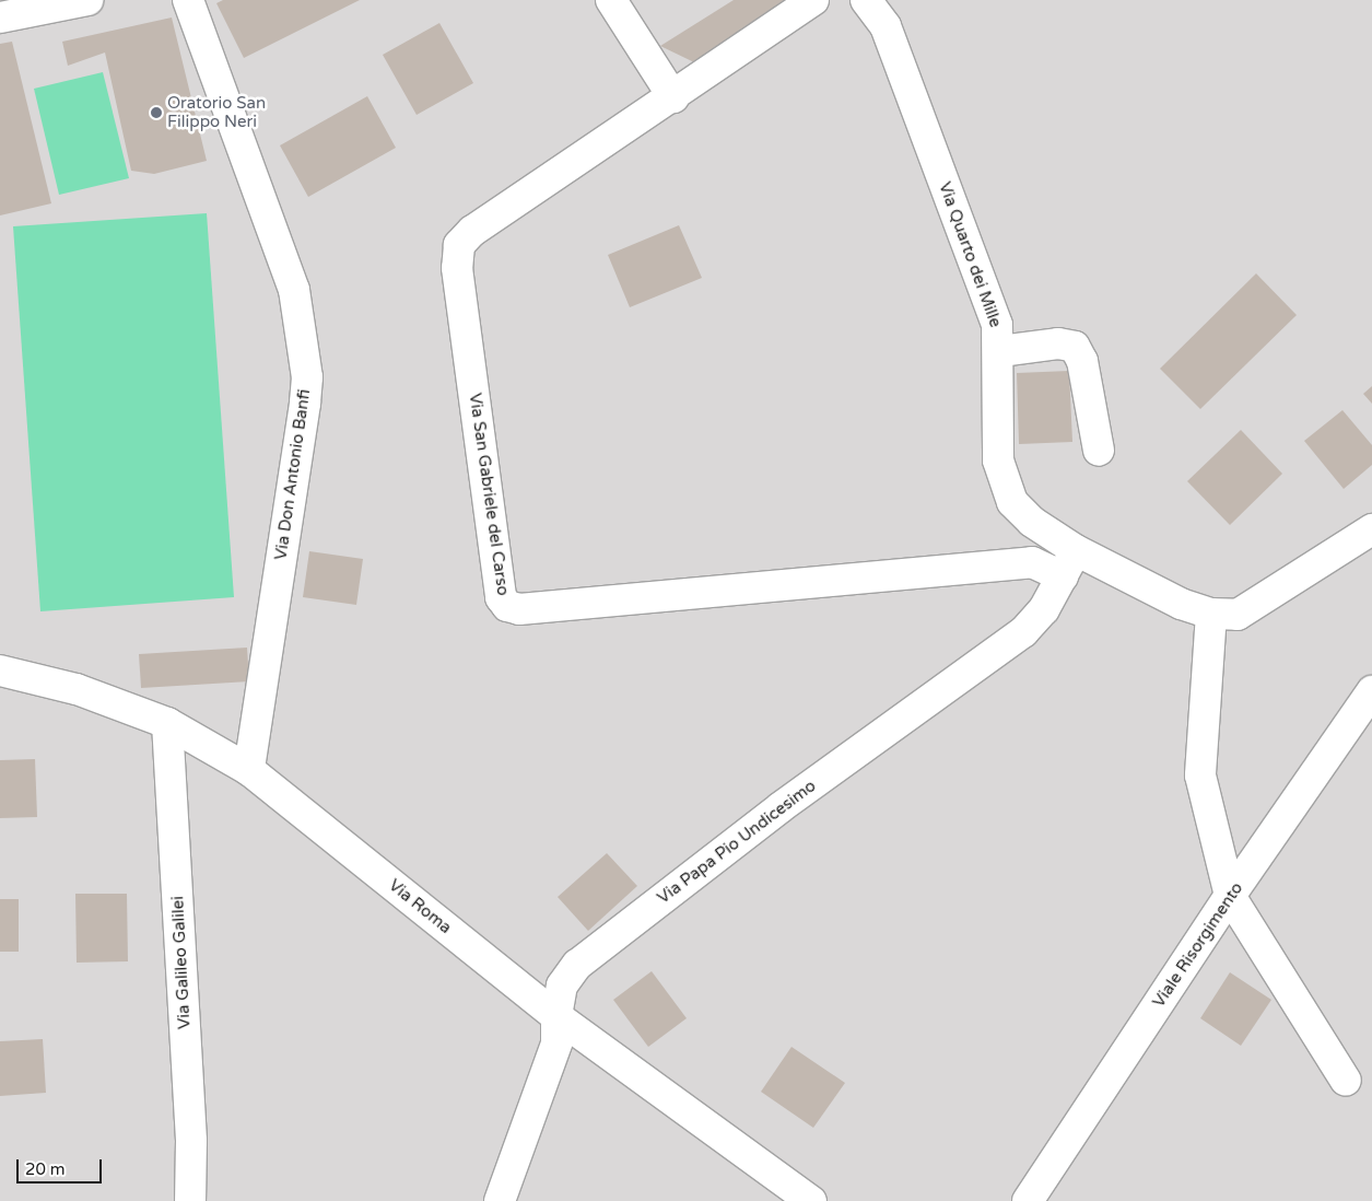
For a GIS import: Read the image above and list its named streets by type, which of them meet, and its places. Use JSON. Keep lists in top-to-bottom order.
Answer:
{
  "streets": {
    "street": [
      "Via Quarto dei Mille",
      "Via Don Antonio Banfi",
      "Via San Gabriele del Carso",
      "Via Papa Pio Undicesimo",
      "Via Roma",
      "Viale Risorgimento",
      "Via Galileo Galilei"
    ]
  },
  "crossings": [
    ["Via Quarto dei Mille", "Via San Gabriele del Carso"],
    ["Via Quarto dei Mille", "Via Papa Pio Undicesimo"],
    ["Via Don Antonio Banfi", "Via Roma"],
    ["Via San Gabriele del Carso", "Via Papa Pio Undicesimo"],
    ["Via Papa Pio Undicesimo", "Via Roma"],
    ["Via Roma", "Via Galileo Galilei"]
  ],
  "places": ["Oratorio San Filippo Neri"],
  "scale_bar": "20 m"
}
